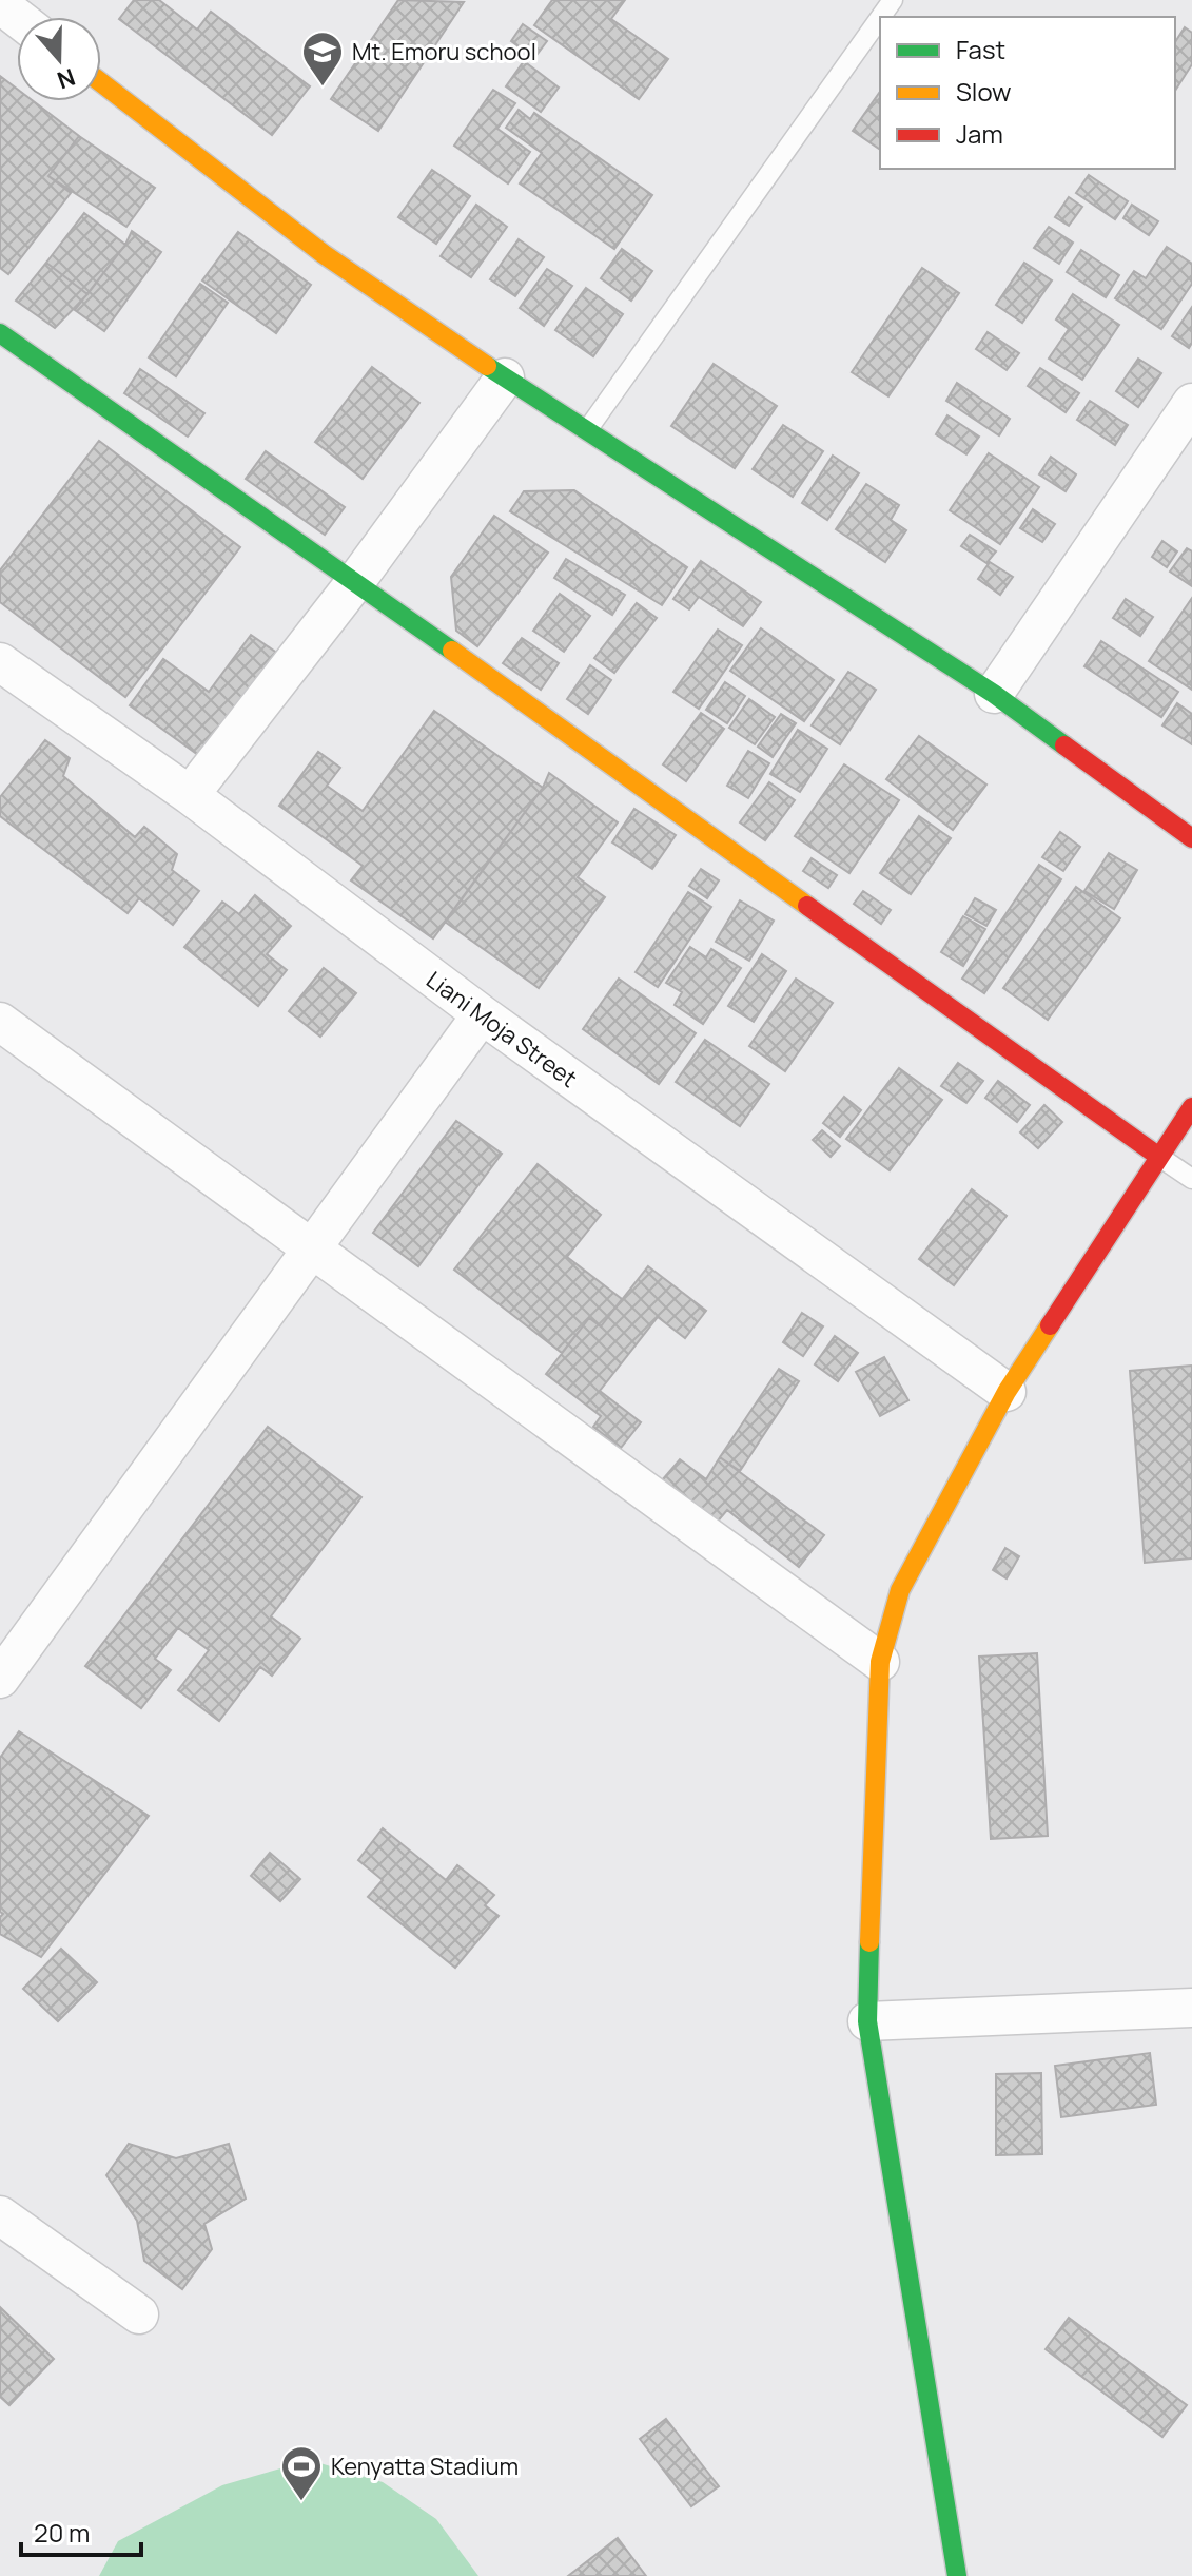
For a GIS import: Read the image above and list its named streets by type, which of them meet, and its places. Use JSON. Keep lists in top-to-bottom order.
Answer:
{
  "streets": {
    "street": ["Liani Moja Street"]
  },
  "places": {
    "school or university": ["Mt. Emoru school"],
    "sports": ["Kenyatta Stadium"]
  },
  "legend": ["Fast", "Slow", "Jam"],
  "scale_bar": "20 m",
  "north": "bottom"
}
